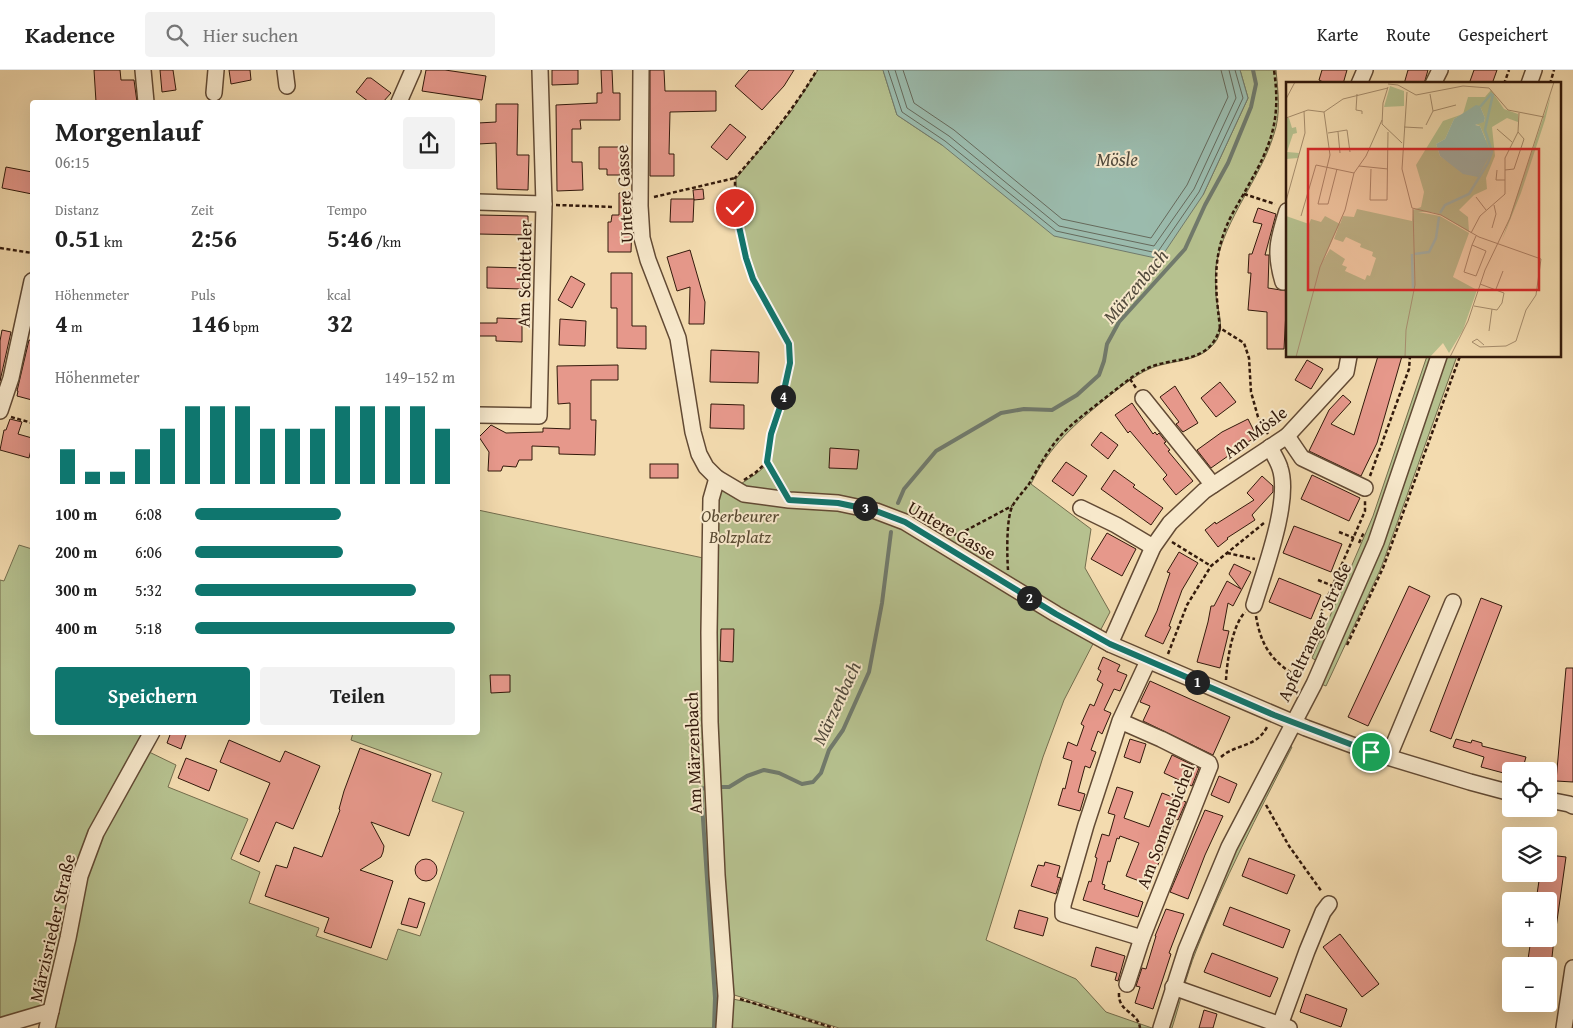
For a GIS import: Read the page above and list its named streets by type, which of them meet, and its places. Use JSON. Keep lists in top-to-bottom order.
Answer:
{
  "streets": {
    "street": [
      "Untere Gasse",
      "Am Schötteler",
      "Am Mösle",
      "Apfeltranger Straße",
      "Am Märzenbach",
      "Am Sonnenbichel",
      "Märzisrieder Straße"
    ]
  },
  "crossings": [
    ["Untere Gasse", "Am Mösle"],
    ["Untere Gasse", "Apfeltranger Straße"],
    ["Untere Gasse", "Am Märzenbach"]
  ],
  "water": ["Mösle", "Märzenbach"],
  "parks": ["Oberbeurer Bolzplatz"],
  "page": {
    "header": "Kadence",
    "search": "Hier suchen",
    "nav": ["Karte", "Route", "Gespeichert"],
    "heading": ["Morgenlauf", "06:15"],
    "stats": [
      ["Distanz", "0.51 km"],
      ["Zeit", "2:56"],
      ["Tempo", "5:46 /km"],
      ["Höhenmeter", "4 m"],
      ["Puls", "146 bpm"],
      ["kcal", "32"]
    ],
    "chart": ["Höhenmeter", "149–152 m"],
    "pins": [
      "4",
      "3",
      "2",
      "1"
    ],
    "list": [
      {
        "name": "100 m",
        "note": "6:08"
      },
      {
        "name": "200 m",
        "note": "6:06"
      },
      {
        "name": "300 m",
        "note": "5:32"
      },
      {
        "name": "400 m",
        "note": "5:18"
      }
    ],
    "buttons": ["Speichern", "Teilen"],
    "map_buttons": ["+", "−"]
  }
}
